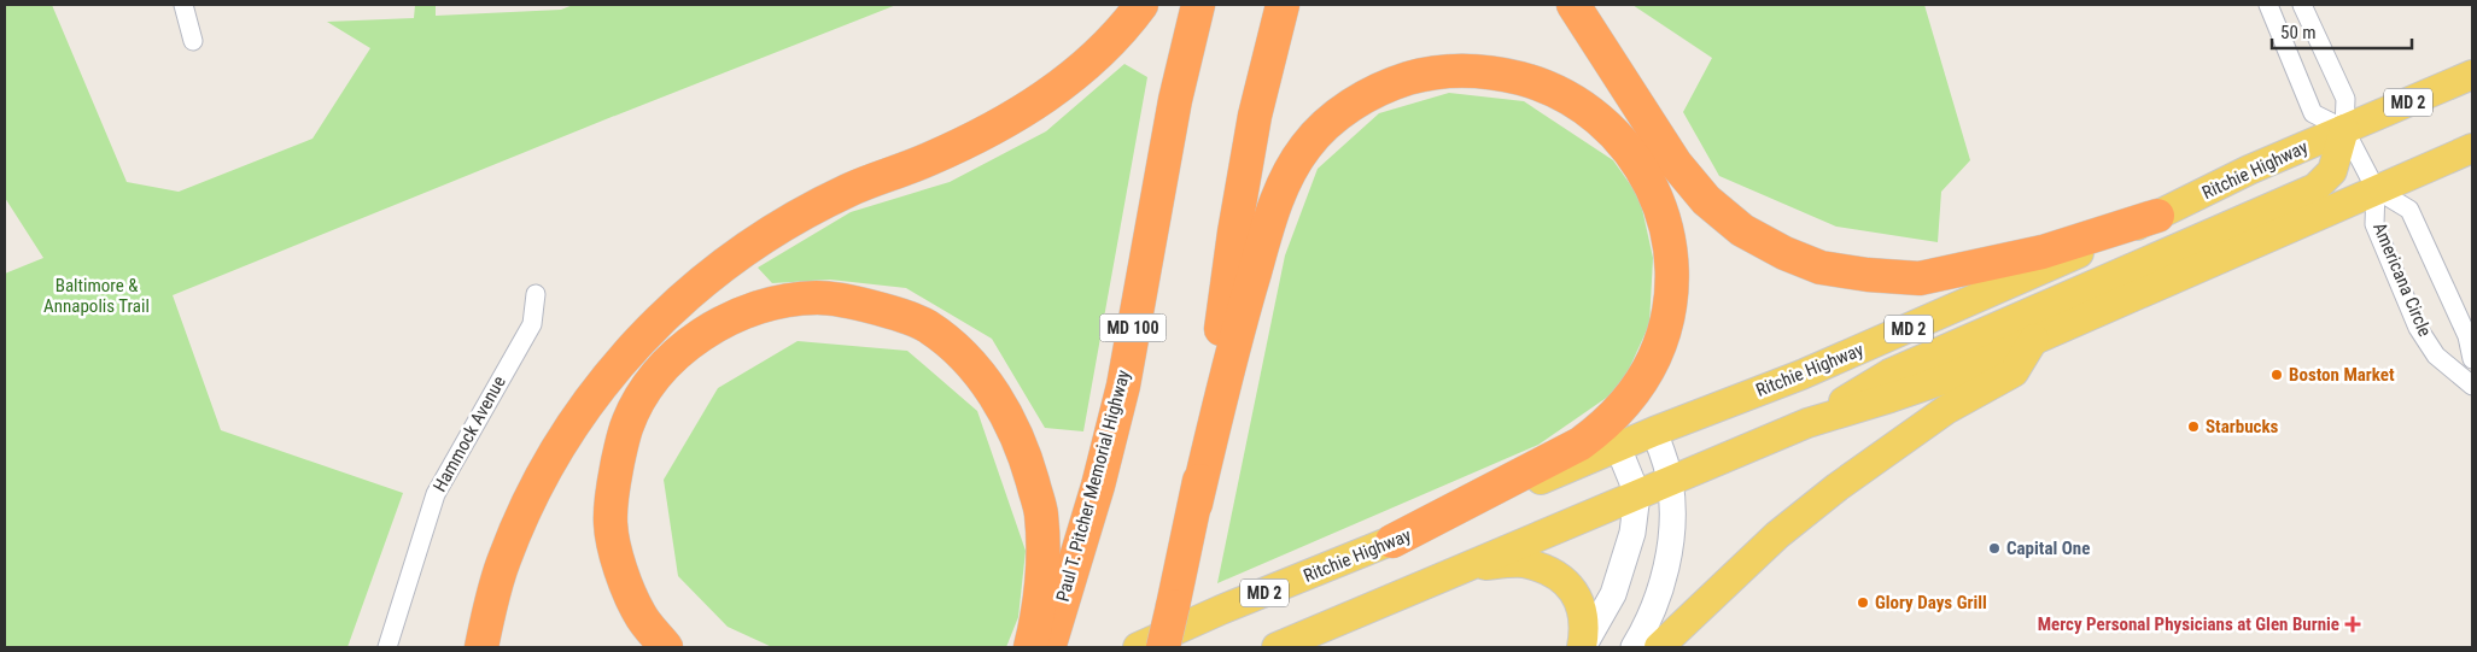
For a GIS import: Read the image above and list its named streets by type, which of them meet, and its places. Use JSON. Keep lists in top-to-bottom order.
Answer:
{
  "streets": {
    "highway": ["MD 100", "Paul T. Pitcher Memorial Highway"],
    "main road": ["MD 2", "Ritchie Highway"],
    "street": ["Americana Circle", "Hammock Avenue"]
  },
  "crossings": [
    ["Ritchie Highway", "Americana Circle"]
  ],
  "parks": ["Baltimore & Annapolis Trail"],
  "places": {
    "other": [
      "Boston Market",
      "Starbucks",
      "Capital One",
      "Glory Days Grill"
    ],
    "health": ["Mercy Personal Physicians at Glen Burnie"]
  },
  "scale_bar": "50 m"
}
